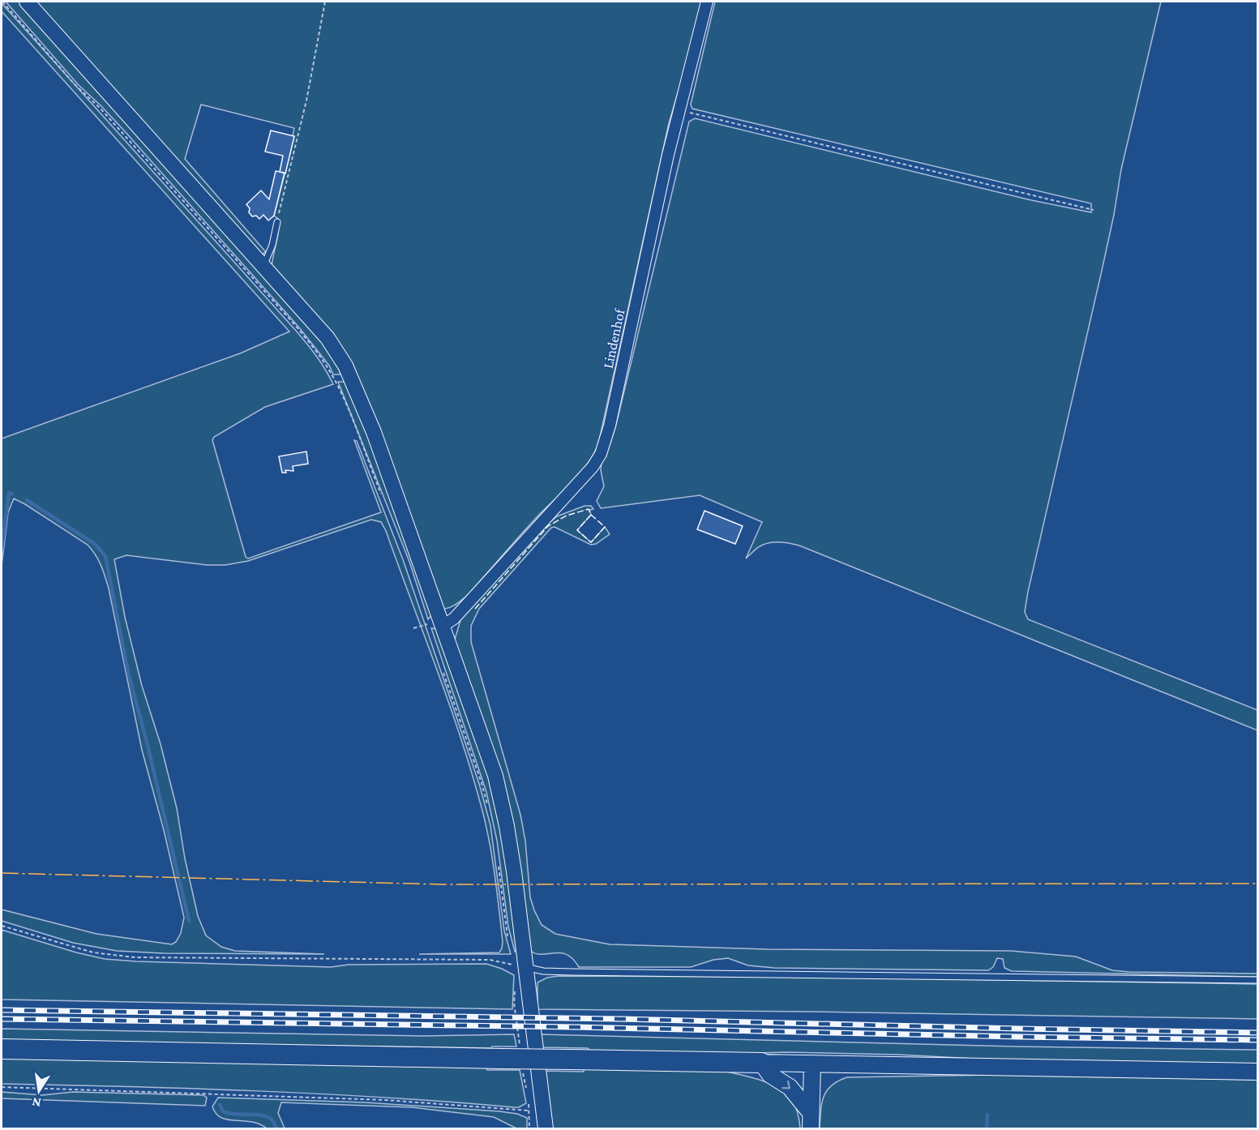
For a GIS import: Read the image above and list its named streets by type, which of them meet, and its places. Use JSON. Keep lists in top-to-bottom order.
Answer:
{
  "streets": {
    "street": ["Lindenhof"]
  },
  "north": "bottom"
}
